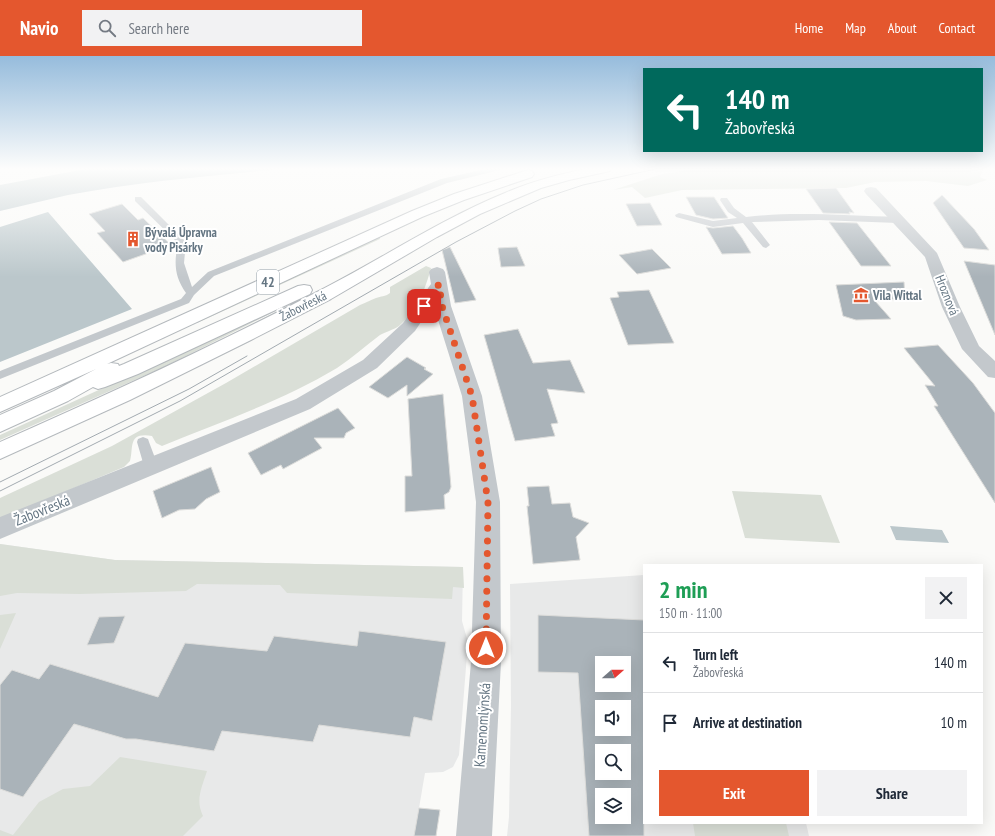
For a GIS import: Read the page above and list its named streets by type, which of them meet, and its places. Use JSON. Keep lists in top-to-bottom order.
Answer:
{
  "streets": {
    "highway": ["42", "Žabovřeská"],
    "street": ["Hroznová", "Kamenomlýnská"]
  },
  "crossings": [
    ["42", "Žabovřeská"],
    ["Žabovřeská", "Kamenomlýnská"]
  ],
  "places": {
    "building": ["Bývalá Úpravna vody Pisárky"],
    "museum": ["Vila Wittal"]
  },
  "north": "right",
  "page": {
    "header": "Navio",
    "search": "Search here",
    "nav": [
      "Home",
      "Map",
      "About",
      "Contact"
    ],
    "turn": ["140 m", "Žabovřeská"],
    "heading": ["2 min", "150 m · 11:00"],
    "list": [
      {
        "name": "Turn left",
        "note": "Žabovřeská",
        "value": "140 m"
      },
      {
        "name": "Arrive at destination",
        "value": "10 m"
      }
    ],
    "buttons": ["Exit", "Share"]
  }
}
